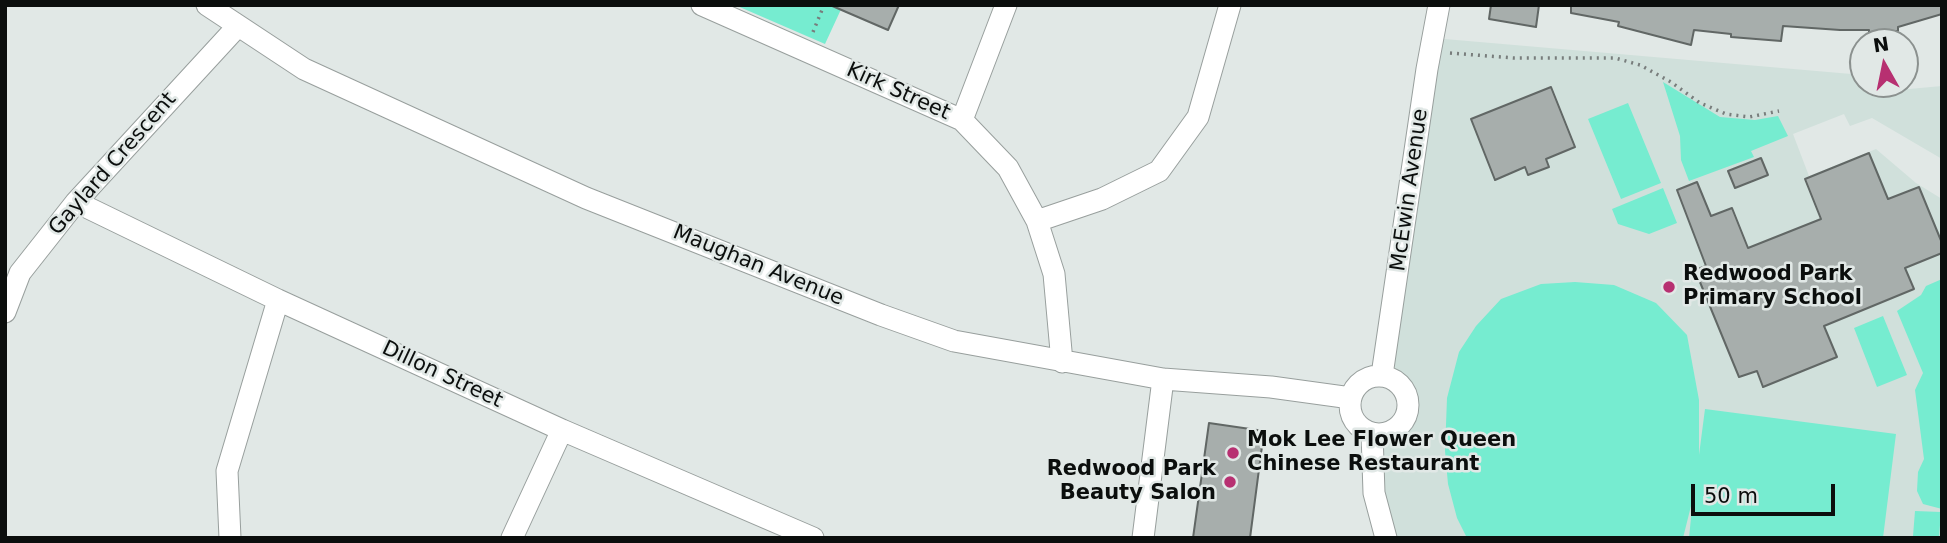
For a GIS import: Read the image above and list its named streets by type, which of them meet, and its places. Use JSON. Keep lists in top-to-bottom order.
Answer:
{
  "streets": {
    "street": [
      "Kirk Street",
      "Gaylard Crescent",
      "McEwin Avenue",
      "Maughan Avenue",
      "Dillon Street"
    ]
  },
  "crossings": [
    ["Kirk Street", "Maughan Avenue"],
    ["Gaylard Crescent", "Maughan Avenue"],
    ["Gaylard Crescent", "Dillon Street"],
    ["McEwin Avenue", "Maughan Avenue"]
  ],
  "places": ["Redwood Park Primary School", "Mok Lee Flower Queen Chinese Restaurant", "Redwood Park Beauty Salon"],
  "scale_bar": "50 m",
  "north": "top"
}
